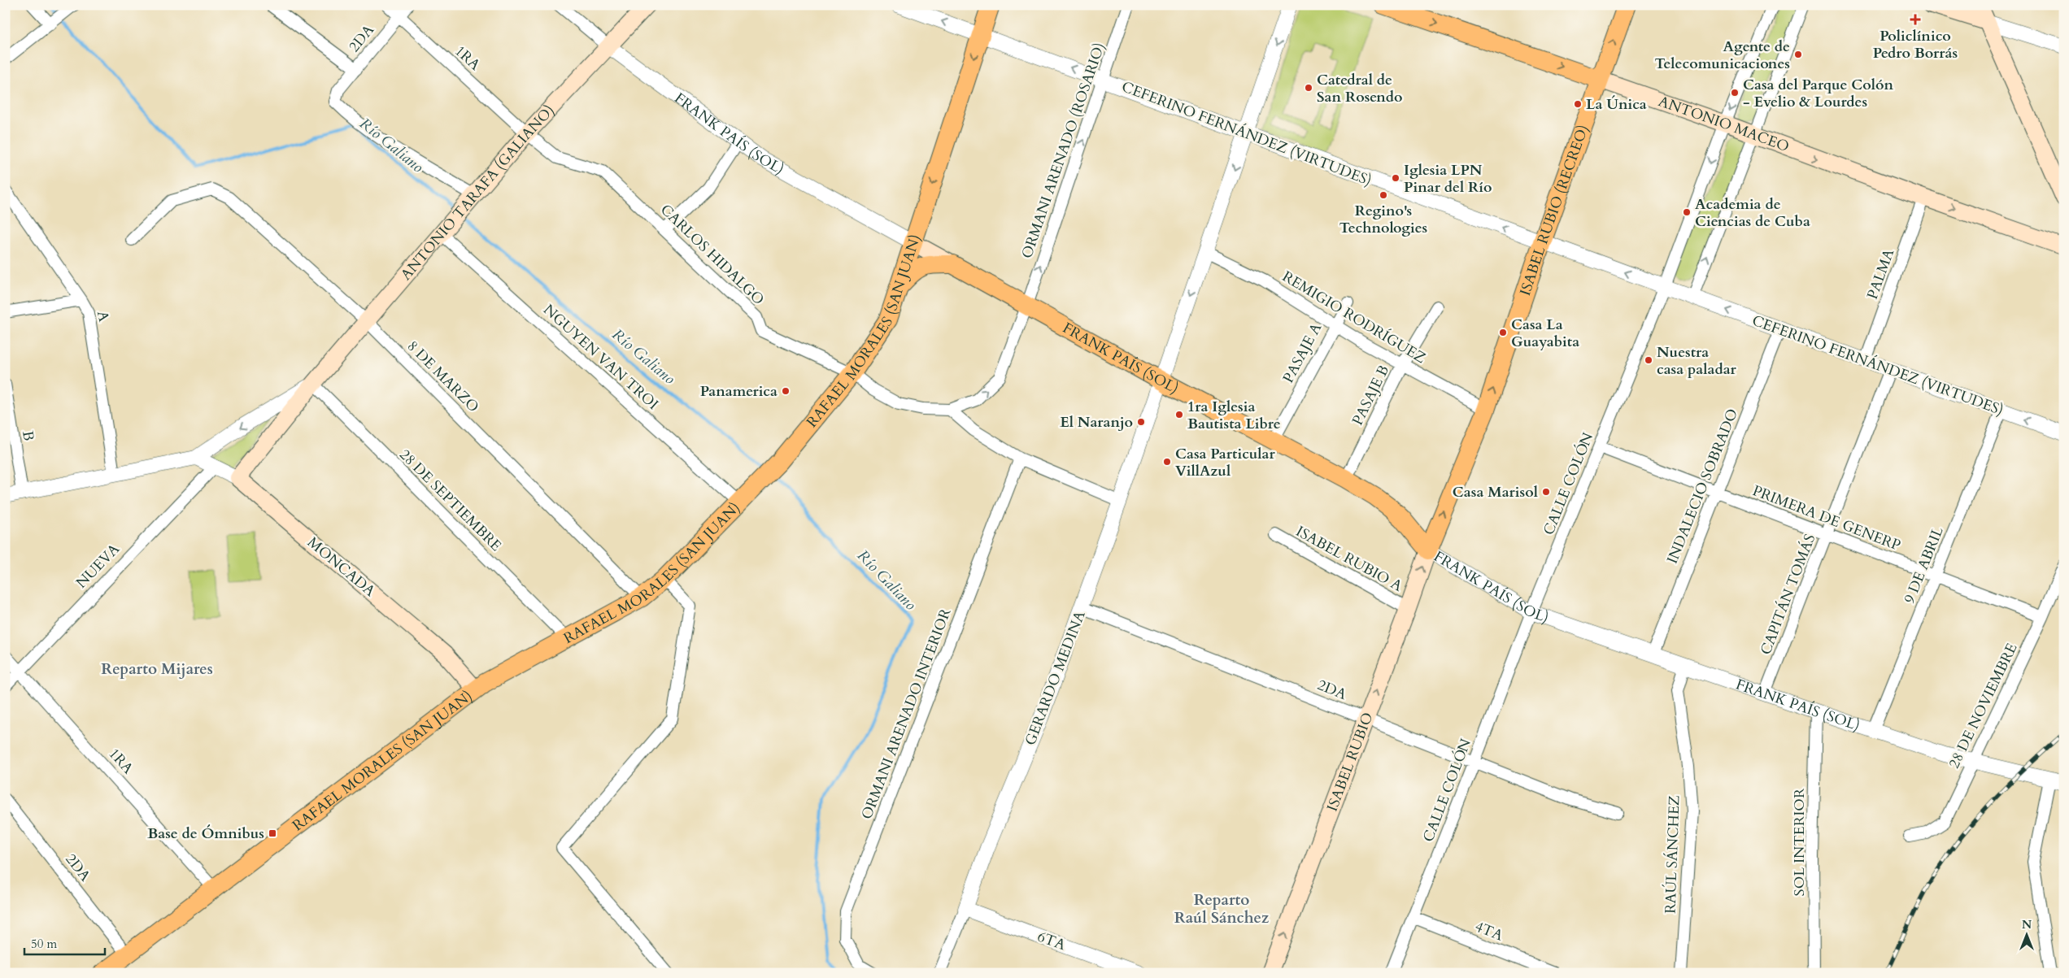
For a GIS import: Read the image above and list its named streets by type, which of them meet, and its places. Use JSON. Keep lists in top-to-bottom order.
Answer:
{
  "streets": {
    "main road": [
      "ANTONIO MACEO",
      "FRANK PAÍS (SOL)",
      "ANTONIO TARAFA (GALIANO)",
      "ISABEL RUBIO (RECREO)",
      "RAFAEL MORALES (SAN JUAN)",
      "MONCADA",
      "ISABEL RUBIO"
    ],
    "street": [
      "2DA",
      "1RA",
      "CEFERINO FERNÁNDEZ (VIRTUDES)",
      "ORMANI ARENADO (ROSARIO)",
      "CARLOS HIDALGO",
      "PALMA",
      "A",
      "REMIGIO RODRÍGUEZ",
      "PASAJE A",
      "NGUYEN VAN TROI",
      "8 DE MARZO",
      "PASAJE B",
      "B",
      "CALLE COLÓN",
      "INDALECIO SOBRADO",
      "28 DE SEPTIEMBRE",
      "PRIMERA DE GENERP",
      "ISABEL RUBIO A",
      "9 DE ABRIL",
      "NUEVA",
      "CAPITÁN TOMÁS",
      "GERARDO MEDINA",
      "28 DE NOVIEMBRE",
      "ORMANI ARENADO INTERIOR",
      "SOL INTERIOR",
      "RAÚL SÁNCHEZ",
      "4TA",
      "6TA"
    ]
  },
  "crossings": [
    ["2DA", "1RA"],
    ["2DA", "ANTONIO TARAFA (GALIANO)"],
    ["2DA", "RAFAEL MORALES (SAN JUAN)"],
    ["2DA", "CALLE COLÓN"],
    ["2DA", "GERARDO MEDINA"],
    ["2DA", "ISABEL RUBIO"],
    ["1RA", "ANTONIO TARAFA (GALIANO)"],
    ["1RA", "CARLOS HIDALGO"],
    ["1RA", "RAFAEL MORALES (SAN JUAN)"],
    ["1RA", "NUEVA"],
    ["ANTONIO MACEO", "ISABEL RUBIO (RECREO)"],
    ["ANTONIO MACEO", "PALMA"],
    ["ANTONIO MACEO", "CALLE COLÓN"],
    ["FRANK PAÍS (SOL)", "ORMANI ARENADO (ROSARIO)"],
    ["FRANK PAÍS (SOL)", "ANTONIO TARAFA (GALIANO)"],
    ["FRANK PAÍS (SOL)", "ISABEL RUBIO (RECREO)"],
    ["FRANK PAÍS (SOL)", "RAFAEL MORALES (SAN JUAN)"],
    ["FRANK PAÍS (SOL)", "PASAJE A"],
    ["FRANK PAÍS (SOL)", "PASAJE B"],
    ["FRANK PAÍS (SOL)", "CALLE COLÓN"],
    ["FRANK PAÍS (SOL)", "INDALECIO SOBRADO"],
    ["FRANK PAÍS (SOL)", "9 DE ABRIL"],
    ["FRANK PAÍS (SOL)", "CAPITÁN TOMÁS"],
    ["FRANK PAÍS (SOL)", "GERARDO MEDINA"],
    ["FRANK PAÍS (SOL)", "28 DE NOVIEMBRE"],
    ["FRANK PAÍS (SOL)", "ISABEL RUBIO"],
    ["FRANK PAÍS (SOL)", "SOL INTERIOR"],
    ["FRANK PAÍS (SOL)", "RAÚL SÁNCHEZ"],
    ["CEFERINO FERNÁNDEZ (VIRTUDES)", "ORMANI ARENADO (ROSARIO)"],
    ["CEFERINO FERNÁNDEZ (VIRTUDES)", "ISABEL RUBIO (RECREO)"],
    ["CEFERINO FERNÁNDEZ (VIRTUDES)", "PALMA"],
    ["CEFERINO FERNÁNDEZ (VIRTUDES)", "RAFAEL MORALES (SAN JUAN)"],
    ["CEFERINO FERNÁNDEZ (VIRTUDES)", "CALLE COLÓN"],
    ["CEFERINO FERNÁNDEZ (VIRTUDES)", "INDALECIO SOBRADO"],
    ["CEFERINO FERNÁNDEZ (VIRTUDES)", "9 DE ABRIL"],
    ["CEFERINO FERNÁNDEZ (VIRTUDES)", "CAPITÁN TOMÁS"],
    ["CEFERINO FERNÁNDEZ (VIRTUDES)", "GERARDO MEDINA"],
    ["ORMANI ARENADO (ROSARIO)", "CARLOS HIDALGO"],
    ["ANTONIO TARAFA (GALIANO)", "CARLOS HIDALGO"],
    ["ANTONIO TARAFA (GALIANO)", "NGUYEN VAN TROI"],
    ["ANTONIO TARAFA (GALIANO)", "8 DE MARZO"],
    ["ANTONIO TARAFA (GALIANO)", "28 DE SEPTIEMBRE"],
    ["ANTONIO TARAFA (GALIANO)", "MONCADA"],
    ["ISABEL RUBIO (RECREO)", "REMIGIO RODRÍGUEZ"],
    ["ISABEL RUBIO (RECREO)", "ISABEL RUBIO"],
    ["CARLOS HIDALGO", "RAFAEL MORALES (SAN JUAN)"],
    ["REMIGIO RODRÍGUEZ", "PASAJE A"],
    ["REMIGIO RODRÍGUEZ", "PASAJE B"],
    ["REMIGIO RODRÍGUEZ", "GERARDO MEDINA"],
    ["RAFAEL MORALES (SAN JUAN)", "NGUYEN VAN TROI"],
    ["RAFAEL MORALES (SAN JUAN)", "8 DE MARZO"],
    ["RAFAEL MORALES (SAN JUAN)", "28 DE SEPTIEMBRE"],
    ["RAFAEL MORALES (SAN JUAN)", "MONCADA"],
    ["CALLE COLÓN", "PRIMERA DE GENERP"],
    ["CALLE COLÓN", "4TA"],
    ["INDALECIO SOBRADO", "PRIMERA DE GENERP"],
    ["PRIMERA DE GENERP", "9 DE ABRIL"],
    ["PRIMERA DE GENERP", "CAPITÁN TOMÁS"],
    ["PRIMERA DE GENERP", "28 DE NOVIEMBRE"],
    ["ISABEL RUBIO A", "ISABEL RUBIO"],
    ["NUEVA", "MONCADA"],
    ["GERARDO MEDINA", "6TA"]
  ],
  "one_way": [
    "ANTONIO MACEO",
    "CEFERINO FERNÁNDEZ (VIRTUDES)",
    "ORMANI ARENADO (ROSARIO)",
    "ISABEL RUBIO (RECREO)",
    "GERARDO MEDINA",
    "ISABEL RUBIO"
  ],
  "districts": ["Reparto Mijares", "Reparto Raúl Sánchez"],
  "water": ["Río Galiano"],
  "places": {
    "health": ["Policlínico Pedro Borrás"],
    "other": [
      "Agente de Telecomunicaciones",
      "Catedral de San Rosendo",
      "Casa del Parque Colón - Evelio & Lourdes",
      "La Única",
      "Iglesia LPN Pinar del Río",
      "Regino's Technologies",
      "Academia de Ciencias de Cuba",
      "Casa La Guayabita",
      "Nuestra casa paladar",
      "Panamerica",
      "1ra Iglesia Bautista Libre",
      "El Naranjo",
      "Casa Particular VillAzul",
      "Casa Marisol"
    ],
    "transit": ["Base de Ómnibus"]
  },
  "scale_bar": "50 m",
  "north": "top"
}
